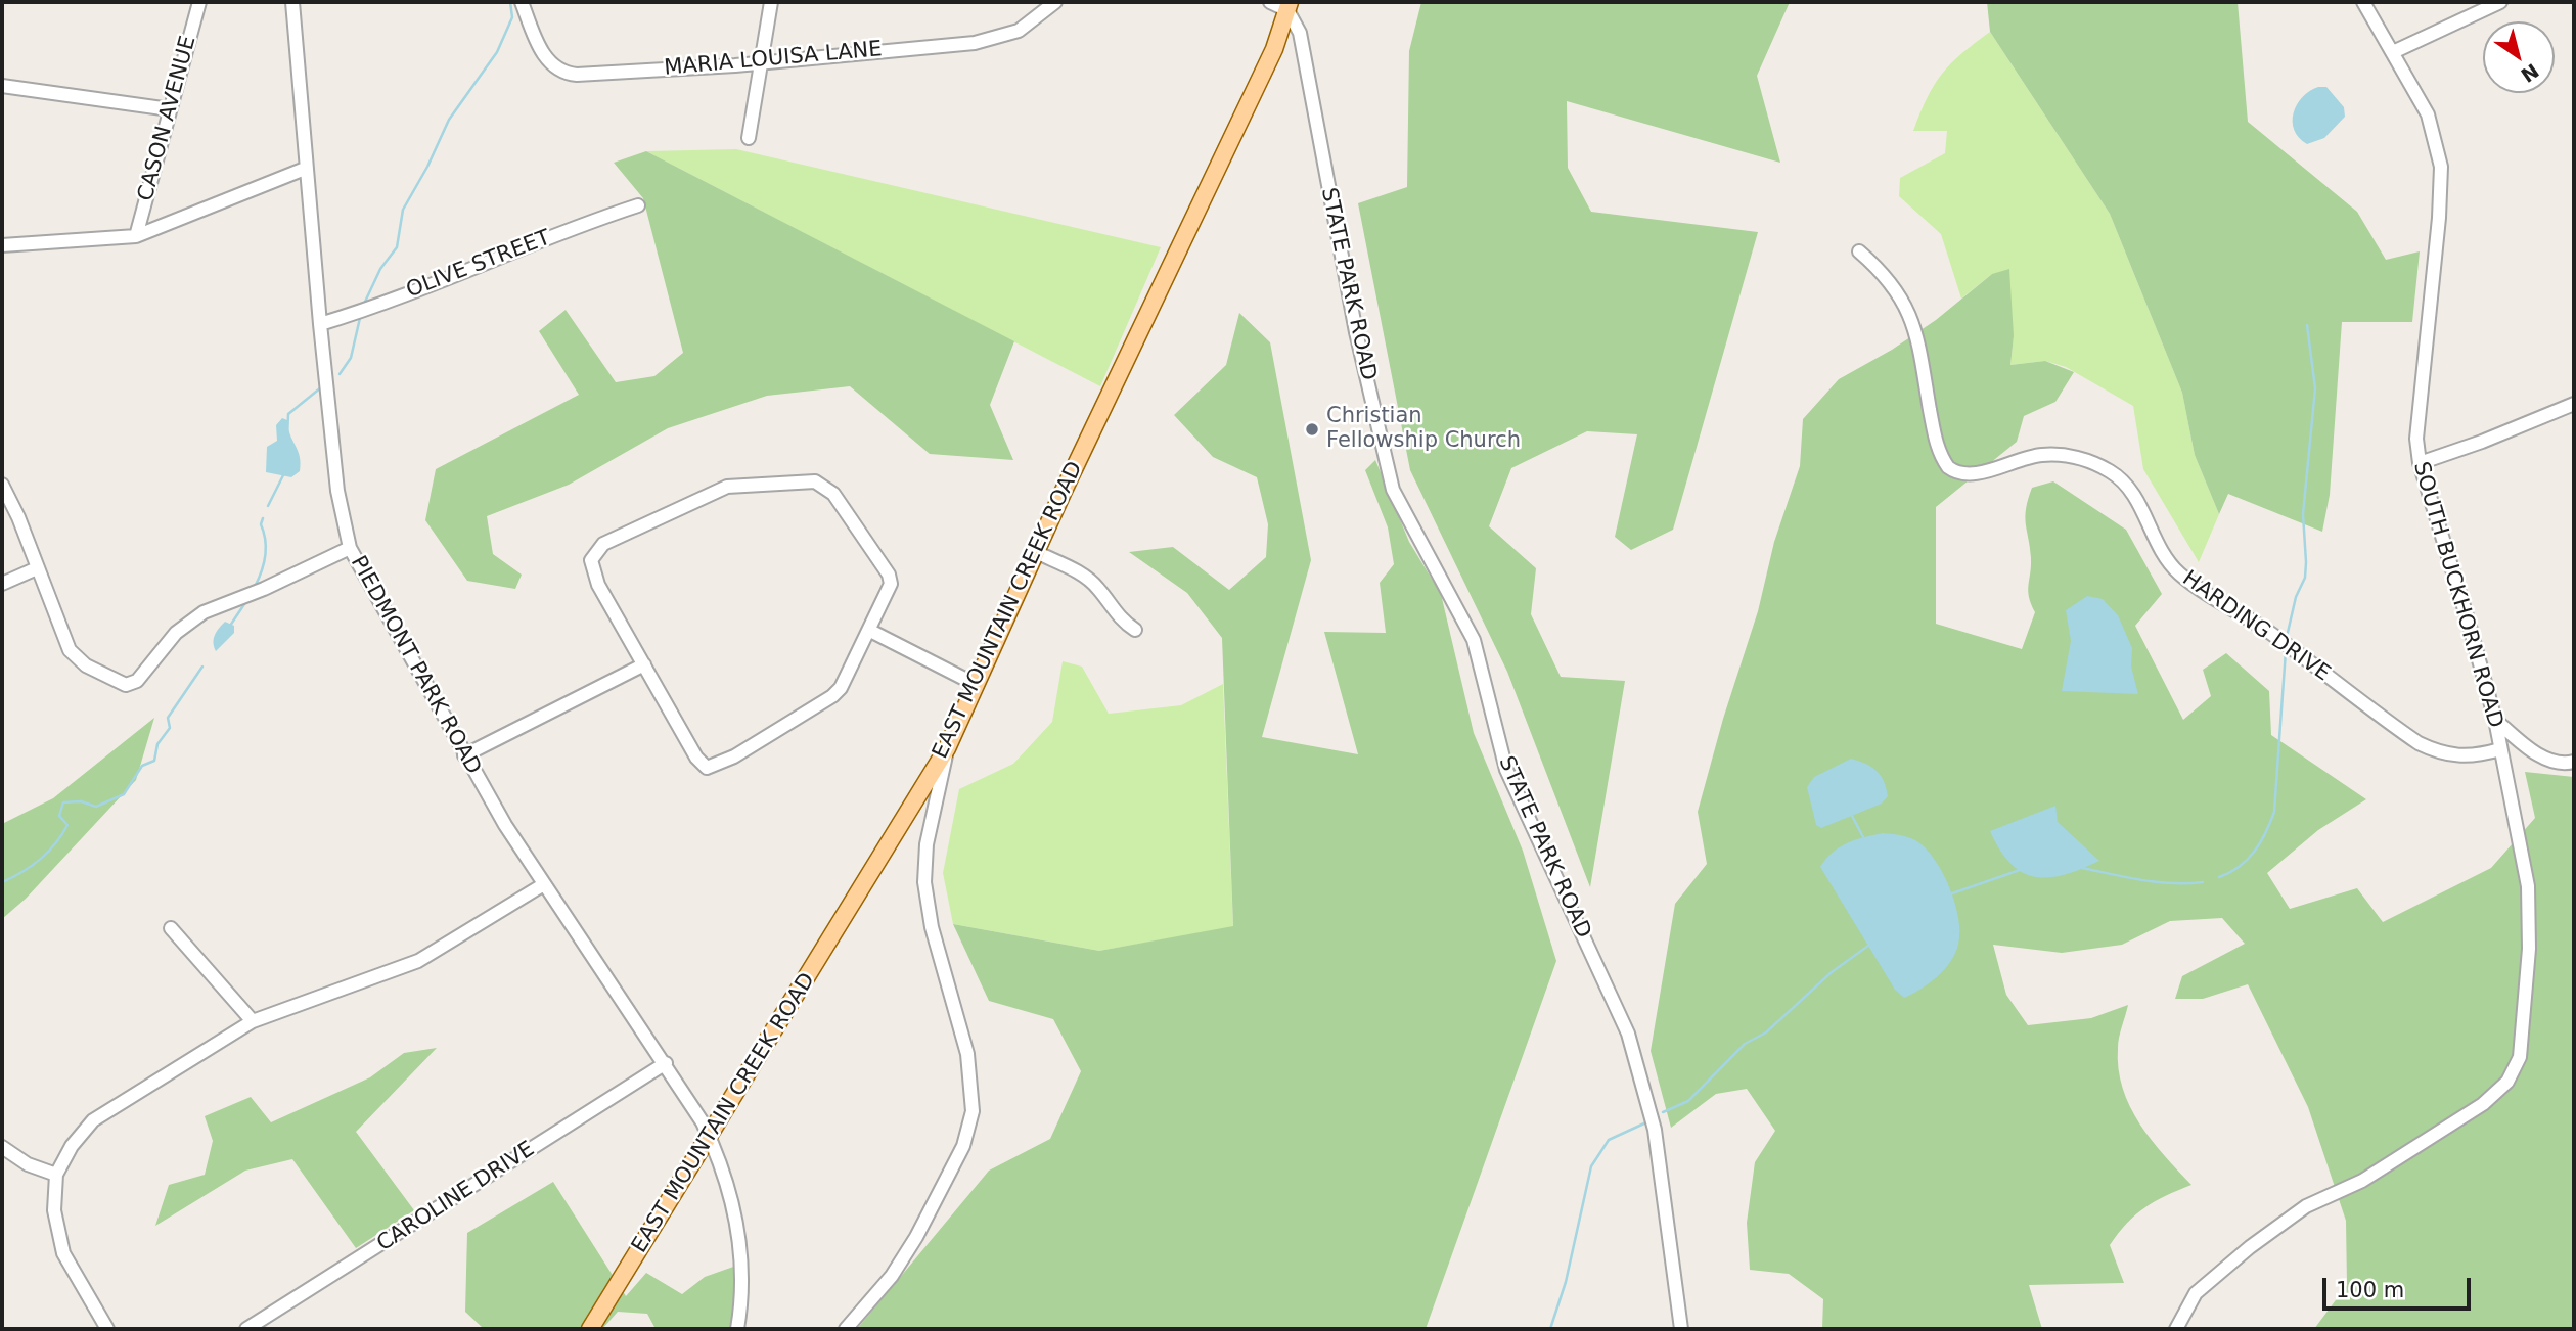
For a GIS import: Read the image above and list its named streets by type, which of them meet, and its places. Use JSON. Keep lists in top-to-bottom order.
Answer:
{
  "streets": {
    "main road": ["EAST MOUNTAIN CREEK ROAD"],
    "street": [
      "MARIA LOUISA LANE",
      "CASON AVENUE",
      "OLIVE STREET",
      "STATE PARK ROAD",
      "SOUTH BUCKHORN ROAD",
      "HARDING DRIVE",
      "PIEDMONT PARK ROAD",
      "CAROLINE DRIVE"
    ]
  },
  "crossings": [
    ["OLIVE STREET", "PIEDMONT PARK ROAD"],
    ["STATE PARK ROAD", "EAST MOUNTAIN CREEK ROAD"],
    ["SOUTH BUCKHORN ROAD", "HARDING DRIVE"],
    ["EAST MOUNTAIN CREEK ROAD", "PIEDMONT PARK ROAD"],
    ["PIEDMONT PARK ROAD", "CAROLINE DRIVE"]
  ],
  "places": ["Christian Fellowship Church"],
  "scale_bar": "100 m",
  "north": "bottom right"
}
